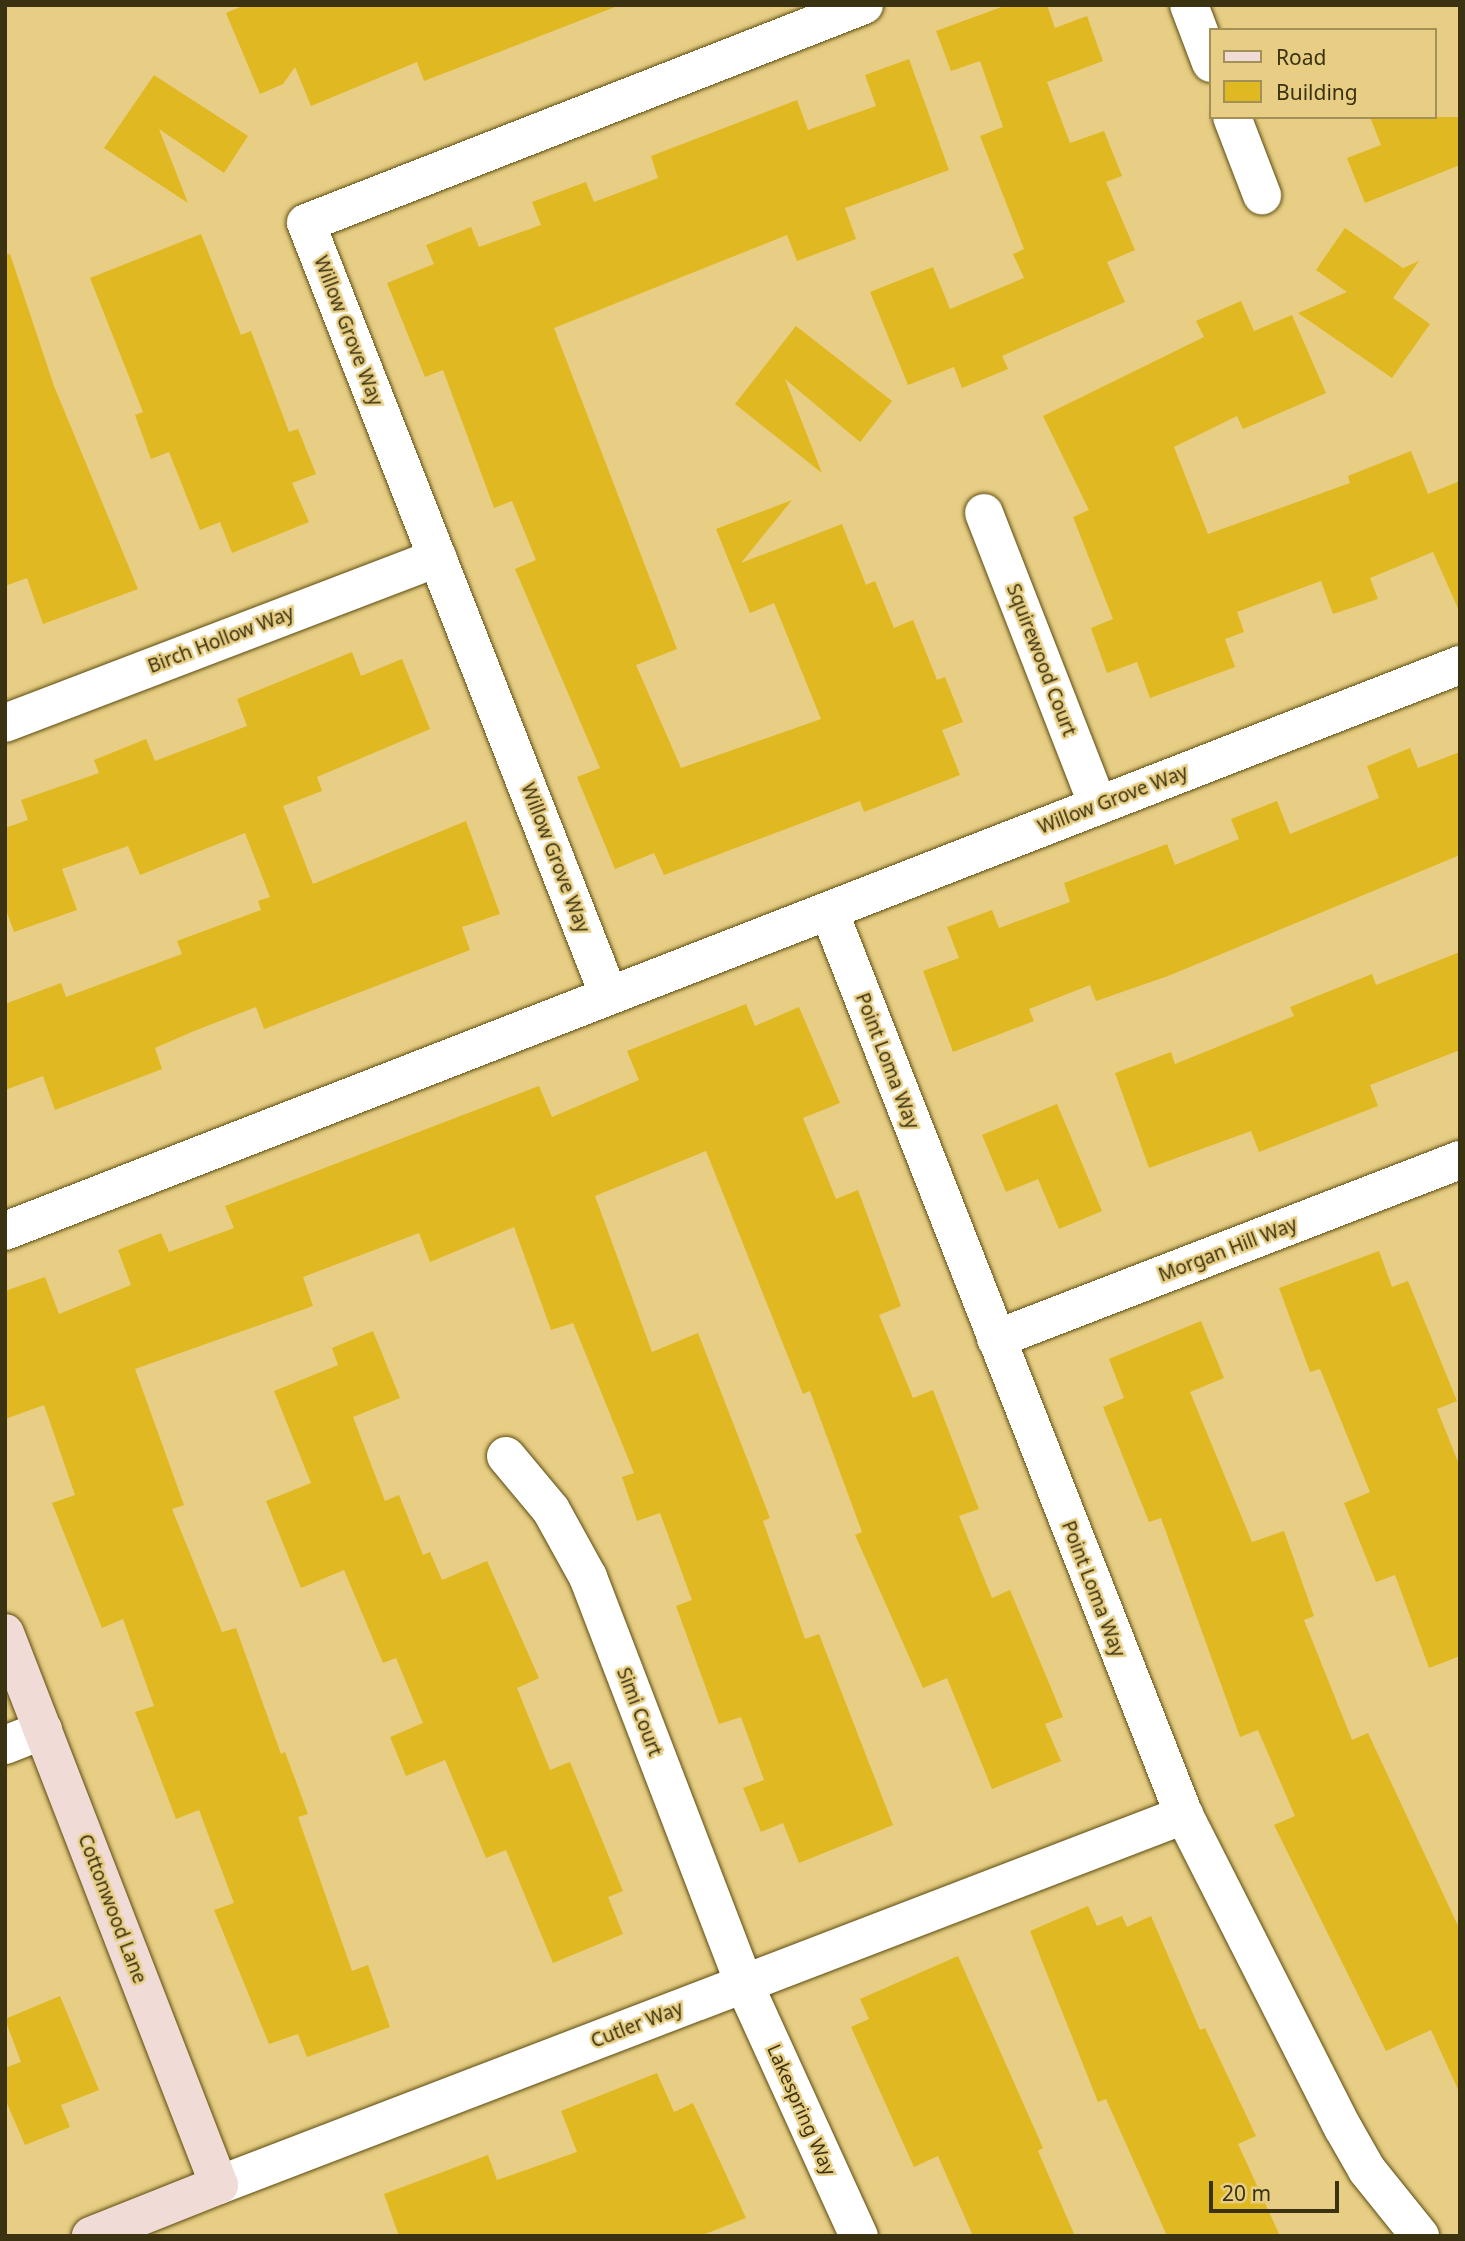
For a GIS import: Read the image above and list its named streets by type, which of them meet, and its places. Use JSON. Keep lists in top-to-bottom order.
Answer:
{
  "streets": {
    "street": [
      "Willow Grove Way",
      "Birch Hollow Way",
      "Squirewood Court",
      "Point Loma Way",
      "Morgan Hill Way",
      "Simi Court",
      "Cottonwood Lane",
      "Cutler Way",
      "Lakespring Way"
    ]
  },
  "crossings": [
    ["Willow Grove Way", "Birch Hollow Way"],
    ["Willow Grove Way", "Squirewood Court"],
    ["Willow Grove Way", "Point Loma Way"],
    ["Point Loma Way", "Morgan Hill Way"],
    ["Point Loma Way", "Cutler Way"],
    ["Simi Court", "Cutler Way"],
    ["Simi Court", "Lakespring Way"],
    ["Cottonwood Lane", "Cutler Way"],
    ["Cutler Way", "Lakespring Way"]
  ],
  "legend": ["Road", "Building"],
  "scale_bar": "20 m"
}
